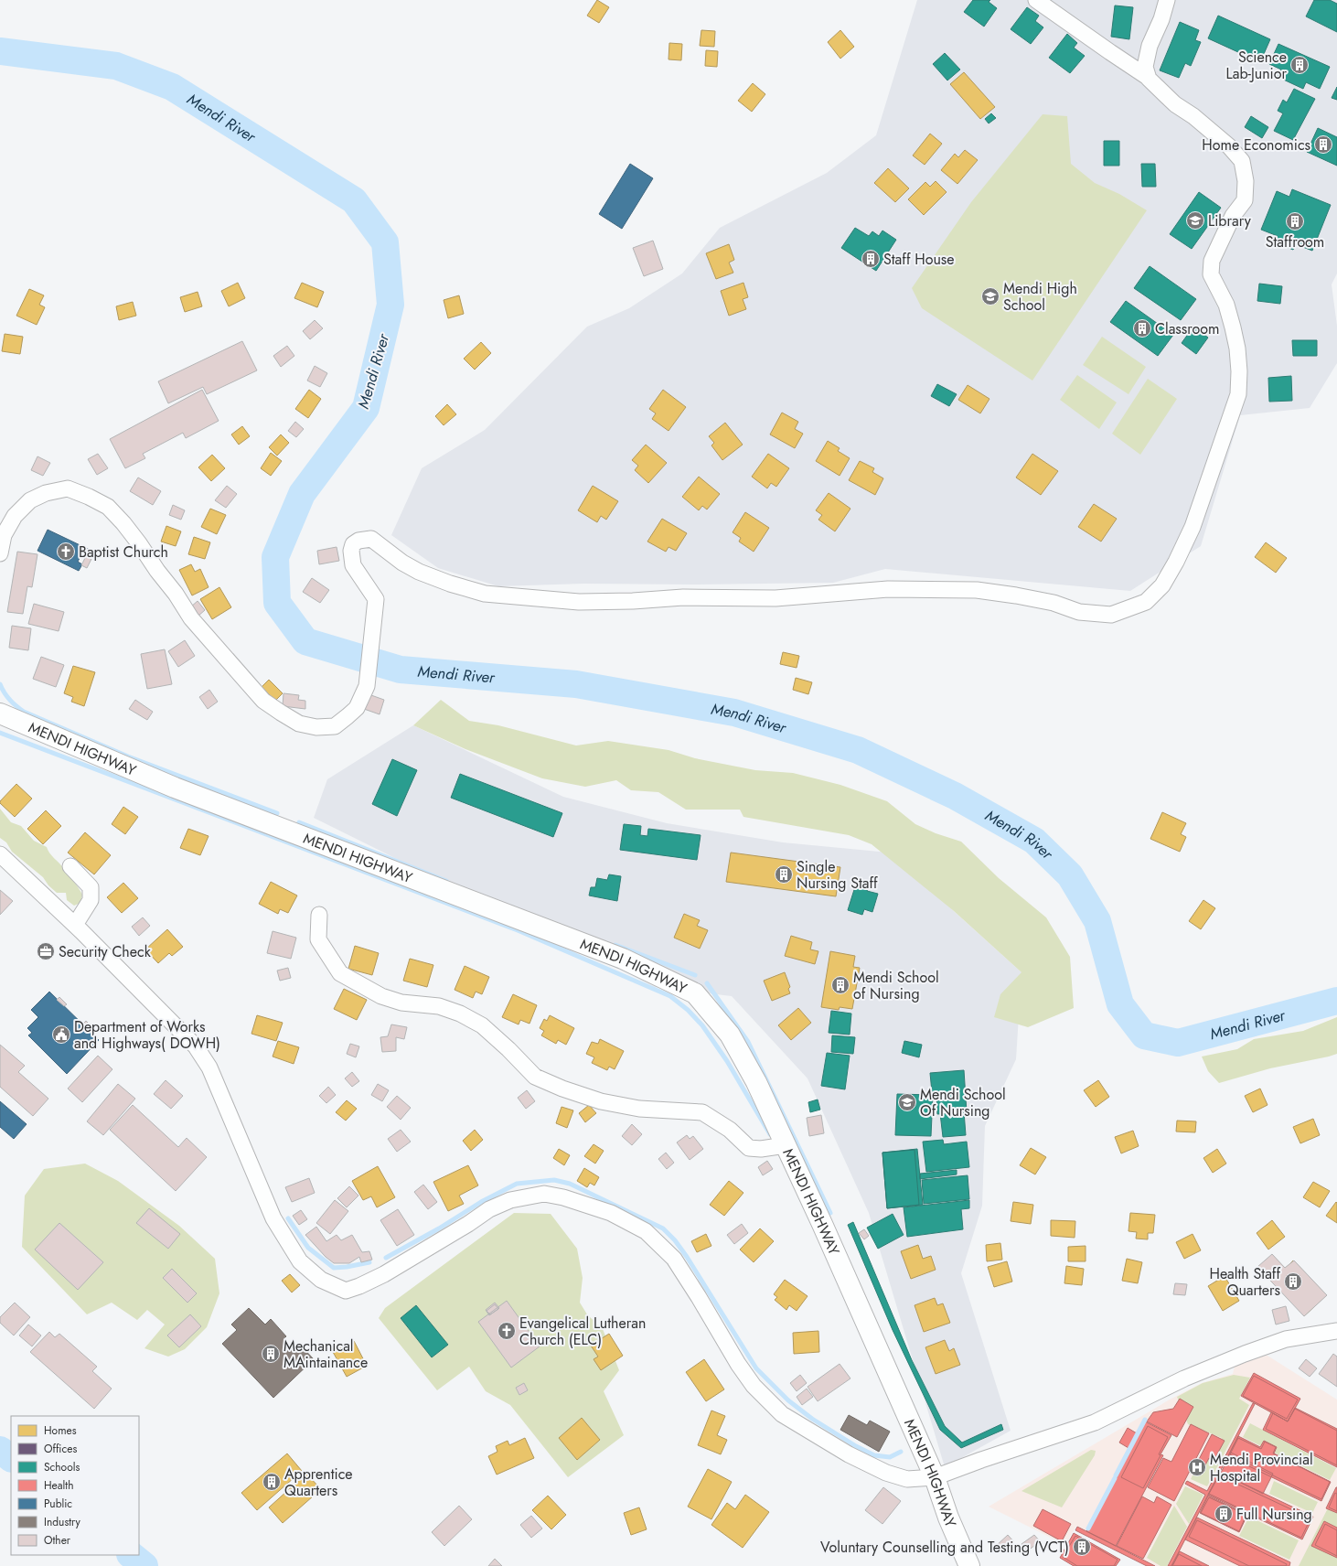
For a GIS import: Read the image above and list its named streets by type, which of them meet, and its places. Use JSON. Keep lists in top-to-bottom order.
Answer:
{
  "streets": {
    "main road": ["MENDI HIGHWAY"]
  },
  "water": ["Mendi River"],
  "places": {
    "building": [
      "Science Lab-Junior",
      "Home Economics",
      "Staffroom",
      "Staff House",
      "Classroom",
      "Single Nursing Staff",
      "Mendi School of Nursing",
      "Health Staff Quarters",
      "Mechanical MAintainance",
      "Apprentice Quarters",
      "Full Nursing",
      "Voluntary Counselling and Testing (VCT)"
    ],
    "school or university": ["Library", "Mendi High School", "Mendi School Of Nursing"],
    "church": ["Baptist Church", "Evangelical Lutheran Church (ELC)"],
    "office": ["Security Check"],
    "public building": ["Department of Works and Highways( DOWH)"],
    "hospital": ["Mendi Provincial Hospital"]
  },
  "legend": [
    "Homes",
    "Offices",
    "Schools",
    "Health",
    "Public",
    "Industry",
    "Other"
  ]
}
